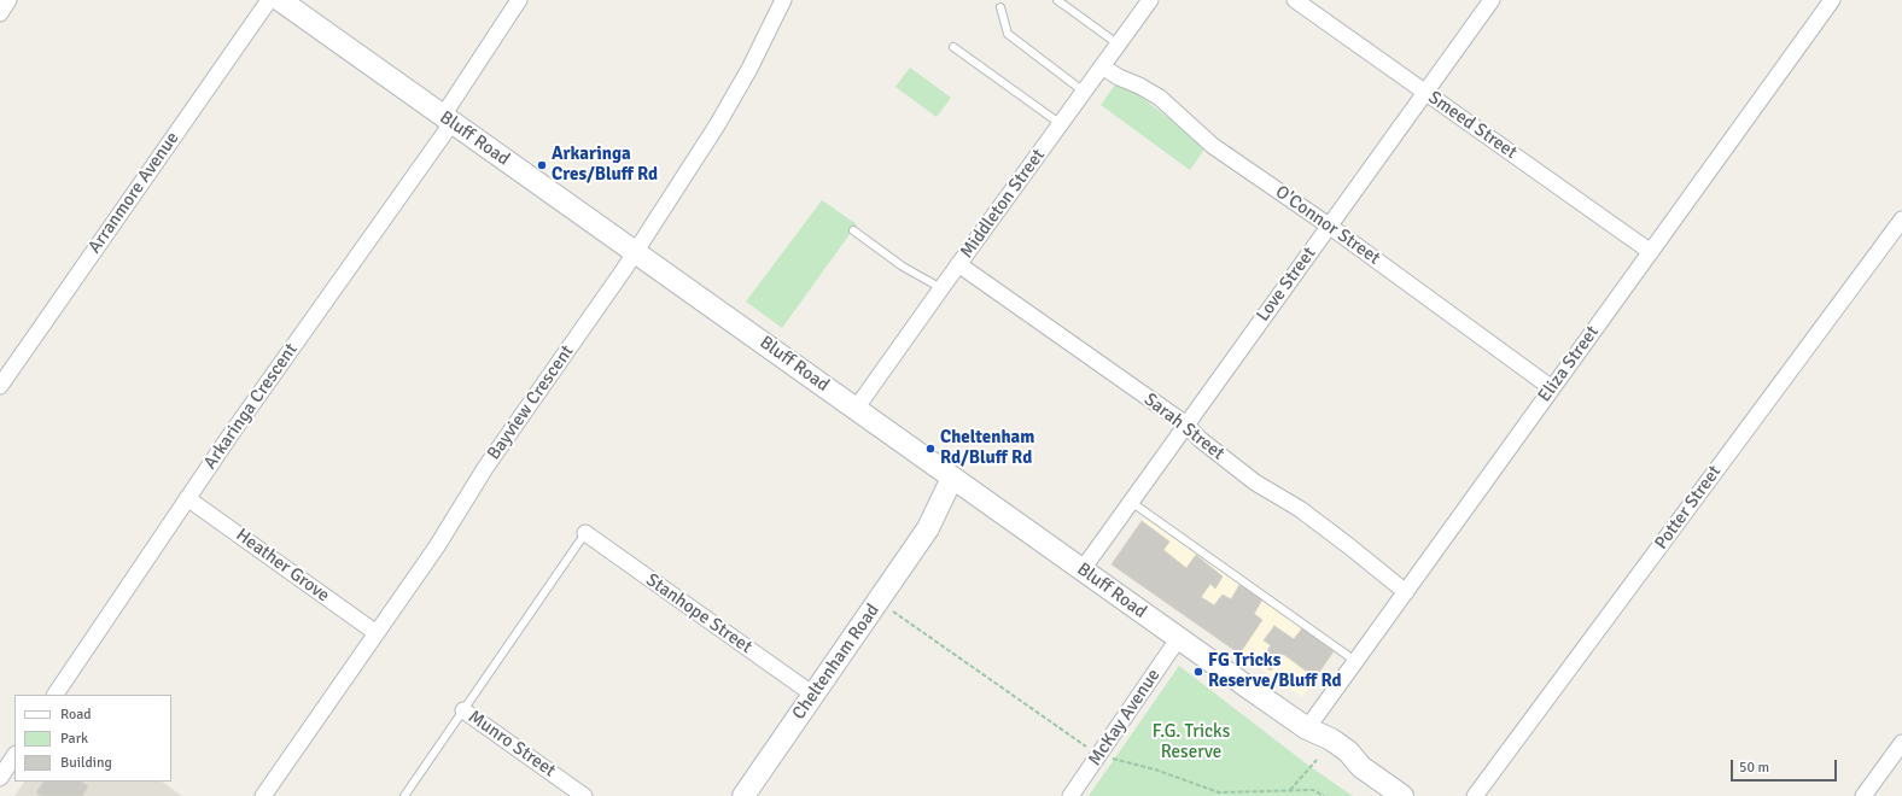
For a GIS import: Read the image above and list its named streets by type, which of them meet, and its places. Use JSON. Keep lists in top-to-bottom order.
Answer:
{
  "streets": {
    "main road": ["Bluff Road", "Cheltenham Road"],
    "street": [
      "Smeed Street",
      "Arranmore Avenue",
      "Middleton Street",
      "O'Connor Street",
      "Love Street",
      "Eliza Street",
      "Bayview Crescent",
      "Arkaringa Crescent",
      "Sarah Street",
      "Potter Street",
      "Heather Grove",
      "Stanhope Street",
      "McKay Avenue",
      "Munro Street"
    ]
  },
  "crossings": [
    ["Smeed Street", "Love Street"],
    ["Smeed Street", "Eliza Street"],
    ["Bluff Road", "Middleton Street"],
    ["Bluff Road", "Love Street"],
    ["Bluff Road", "Eliza Street"],
    ["Bluff Road", "Bayview Crescent"],
    ["Bluff Road", "Arkaringa Crescent"],
    ["Bluff Road", "Cheltenham Road"],
    ["Bluff Road", "McKay Avenue"],
    ["Middleton Street", "O'Connor Street"],
    ["Middleton Street", "Sarah Street"],
    ["O'Connor Street", "Love Street"],
    ["O'Connor Street", "Eliza Street"],
    ["Love Street", "Sarah Street"],
    ["Eliza Street", "Sarah Street"],
    ["Bayview Crescent", "Heather Grove"],
    ["Arkaringa Crescent", "Heather Grove"],
    ["Stanhope Street", "Cheltenham Road"]
  ],
  "parks": ["F.G. Tricks Reserve"],
  "places": ["Arkaringa Cres/Bluff Rd", "Cheltenham Rd/Bluff Rd", "FG Tricks Reserve/Bluff Rd"],
  "legend": ["Road", "Park", "Building"],
  "scale_bar": "50 m"
}
